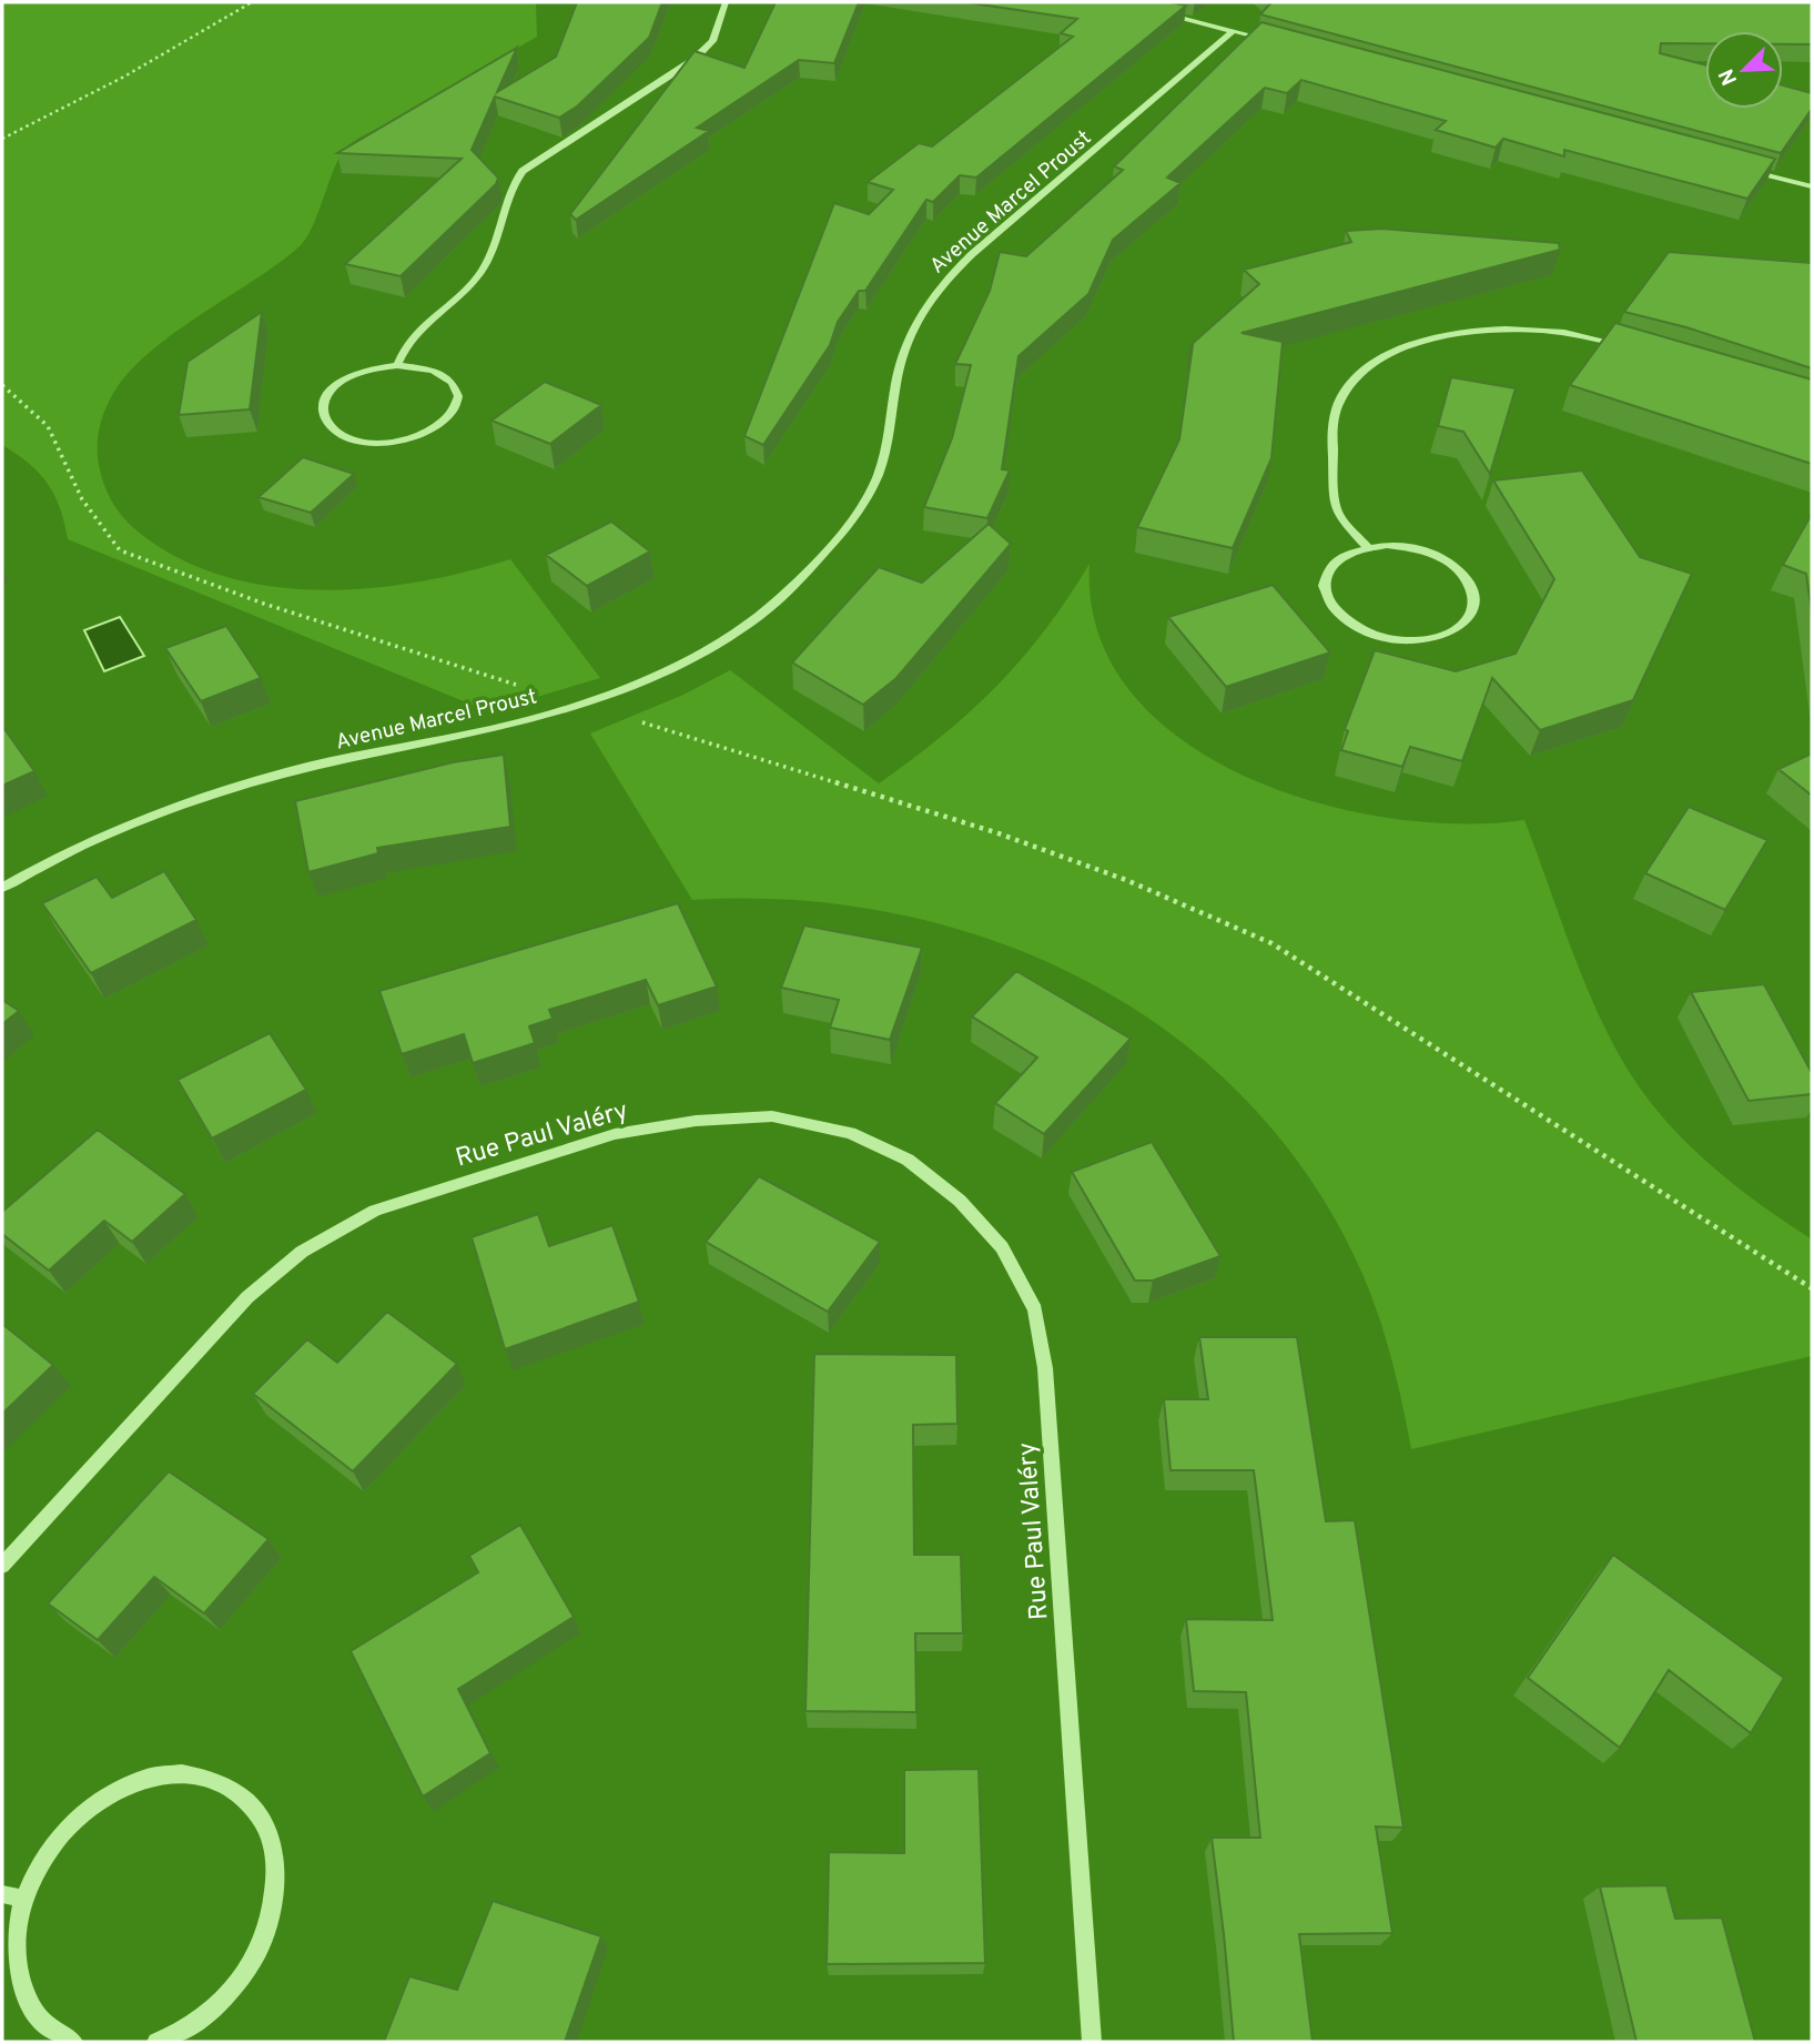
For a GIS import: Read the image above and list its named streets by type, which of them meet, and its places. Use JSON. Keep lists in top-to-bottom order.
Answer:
{
  "streets": {
    "street": ["Avenue Marcel Proust", "Rue Paul Valéry"]
  },
  "north": "bottom left"
}
